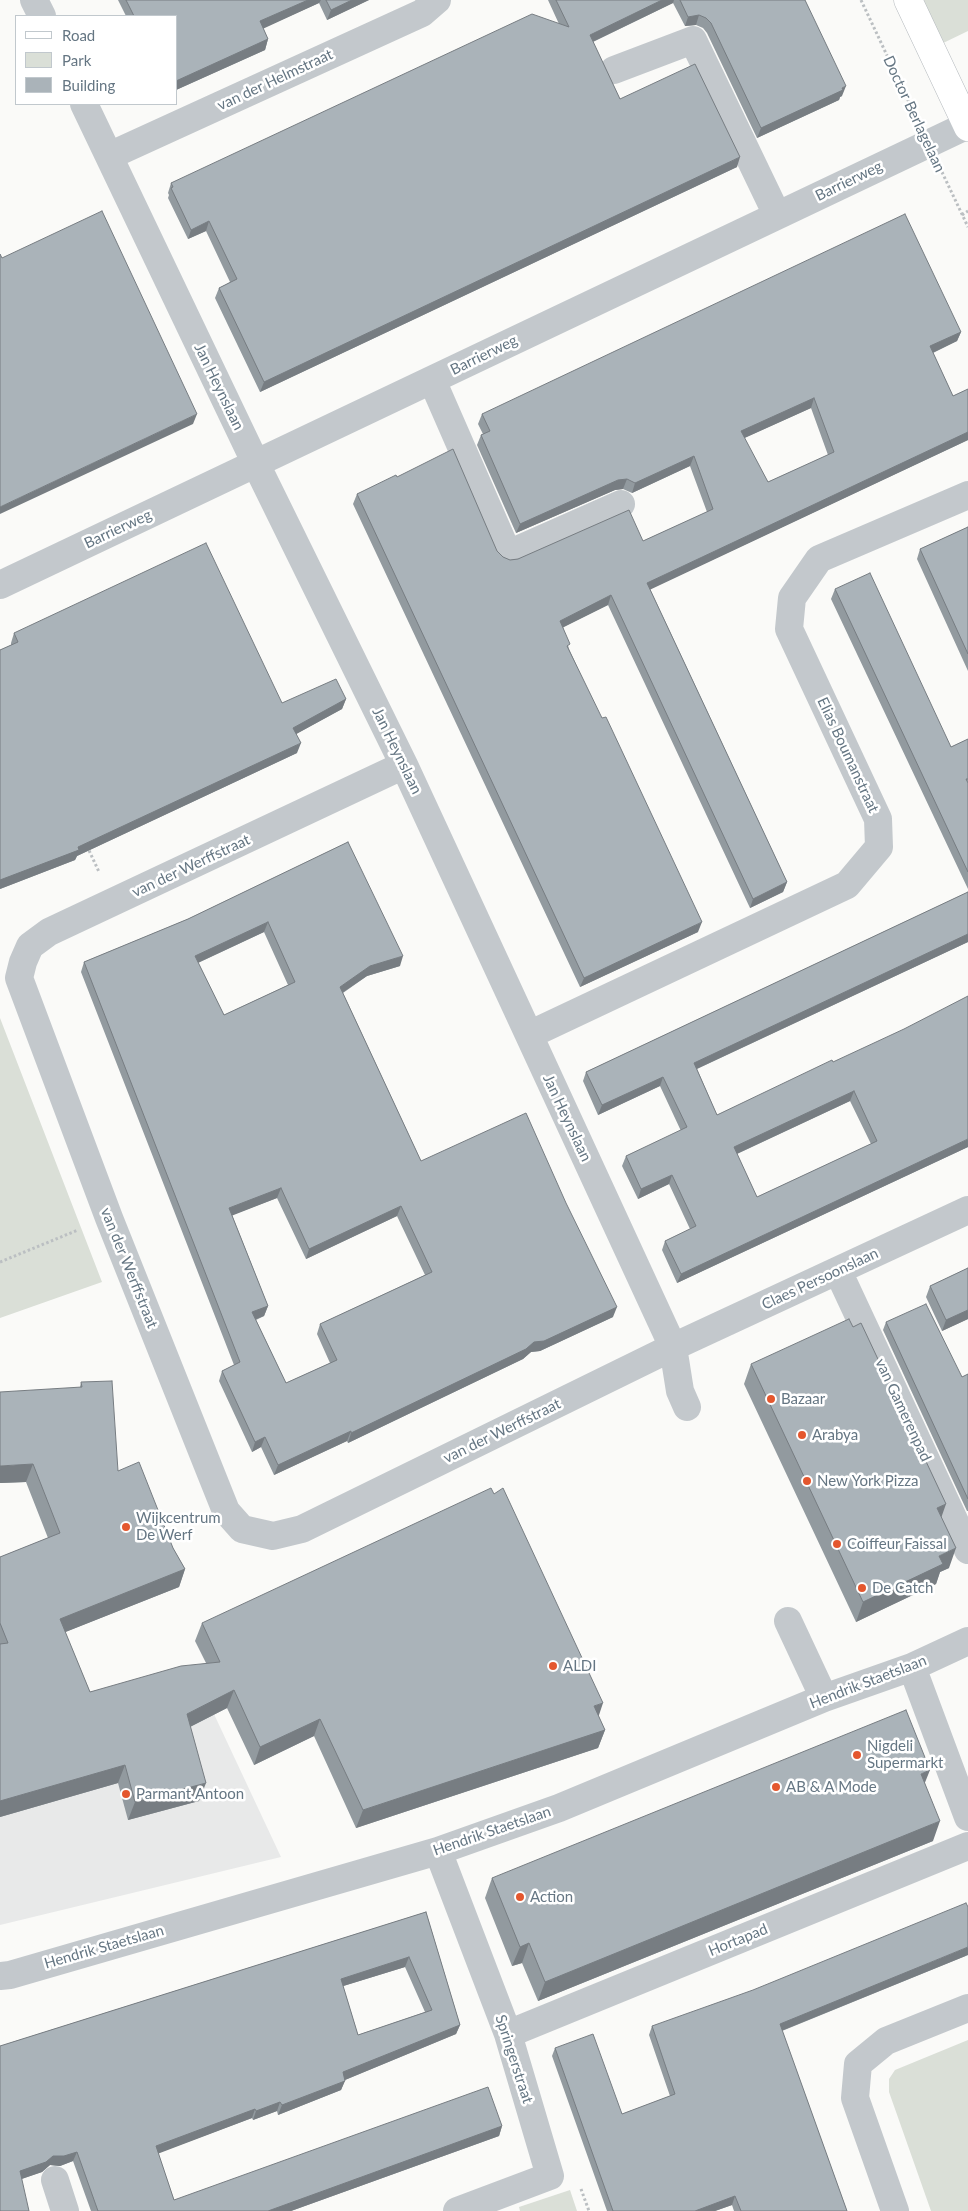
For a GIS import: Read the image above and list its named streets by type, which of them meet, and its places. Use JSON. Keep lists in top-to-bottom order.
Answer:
{
  "streets": {
    "street": [
      "van der Helmstraat",
      "Barrierweg",
      "Jan Heynslaan",
      "Elias Boumanstraat",
      "van der Werffstraat",
      "Claes Persoonslaan",
      "van Gamerenpad",
      "Hendrik Staetslaan",
      "Hortapad",
      "Springerstraat"
    ],
    "path": ["Doctor Berlagelaan"]
  },
  "crossings": [
    ["van der Helmstraat", "Jan Heynslaan"],
    ["Doctor Berlagelaan", "Barrierweg"],
    ["Barrierweg", "Jan Heynslaan"],
    ["Jan Heynslaan", "Elias Boumanstraat"],
    ["Jan Heynslaan", "van der Werffstraat"],
    ["Jan Heynslaan", "Claes Persoonslaan"],
    ["van der Werffstraat", "Claes Persoonslaan"],
    ["Claes Persoonslaan", "van Gamerenpad"],
    ["Hendrik Staetslaan", "Springerstraat"],
    ["Hortapad", "Springerstraat"]
  ],
  "places": [
    "Bazaar",
    "Arabya",
    "New York Pizza",
    "Wijkcentrum De Werf",
    "Coiffeur Faissal",
    "De Catch",
    "ALDI",
    "Nigdeli Supermarkt",
    "AB & A Mode",
    "Parmant Antoon",
    "Action"
  ],
  "legend": ["Road", "Park", "Building"]
}
